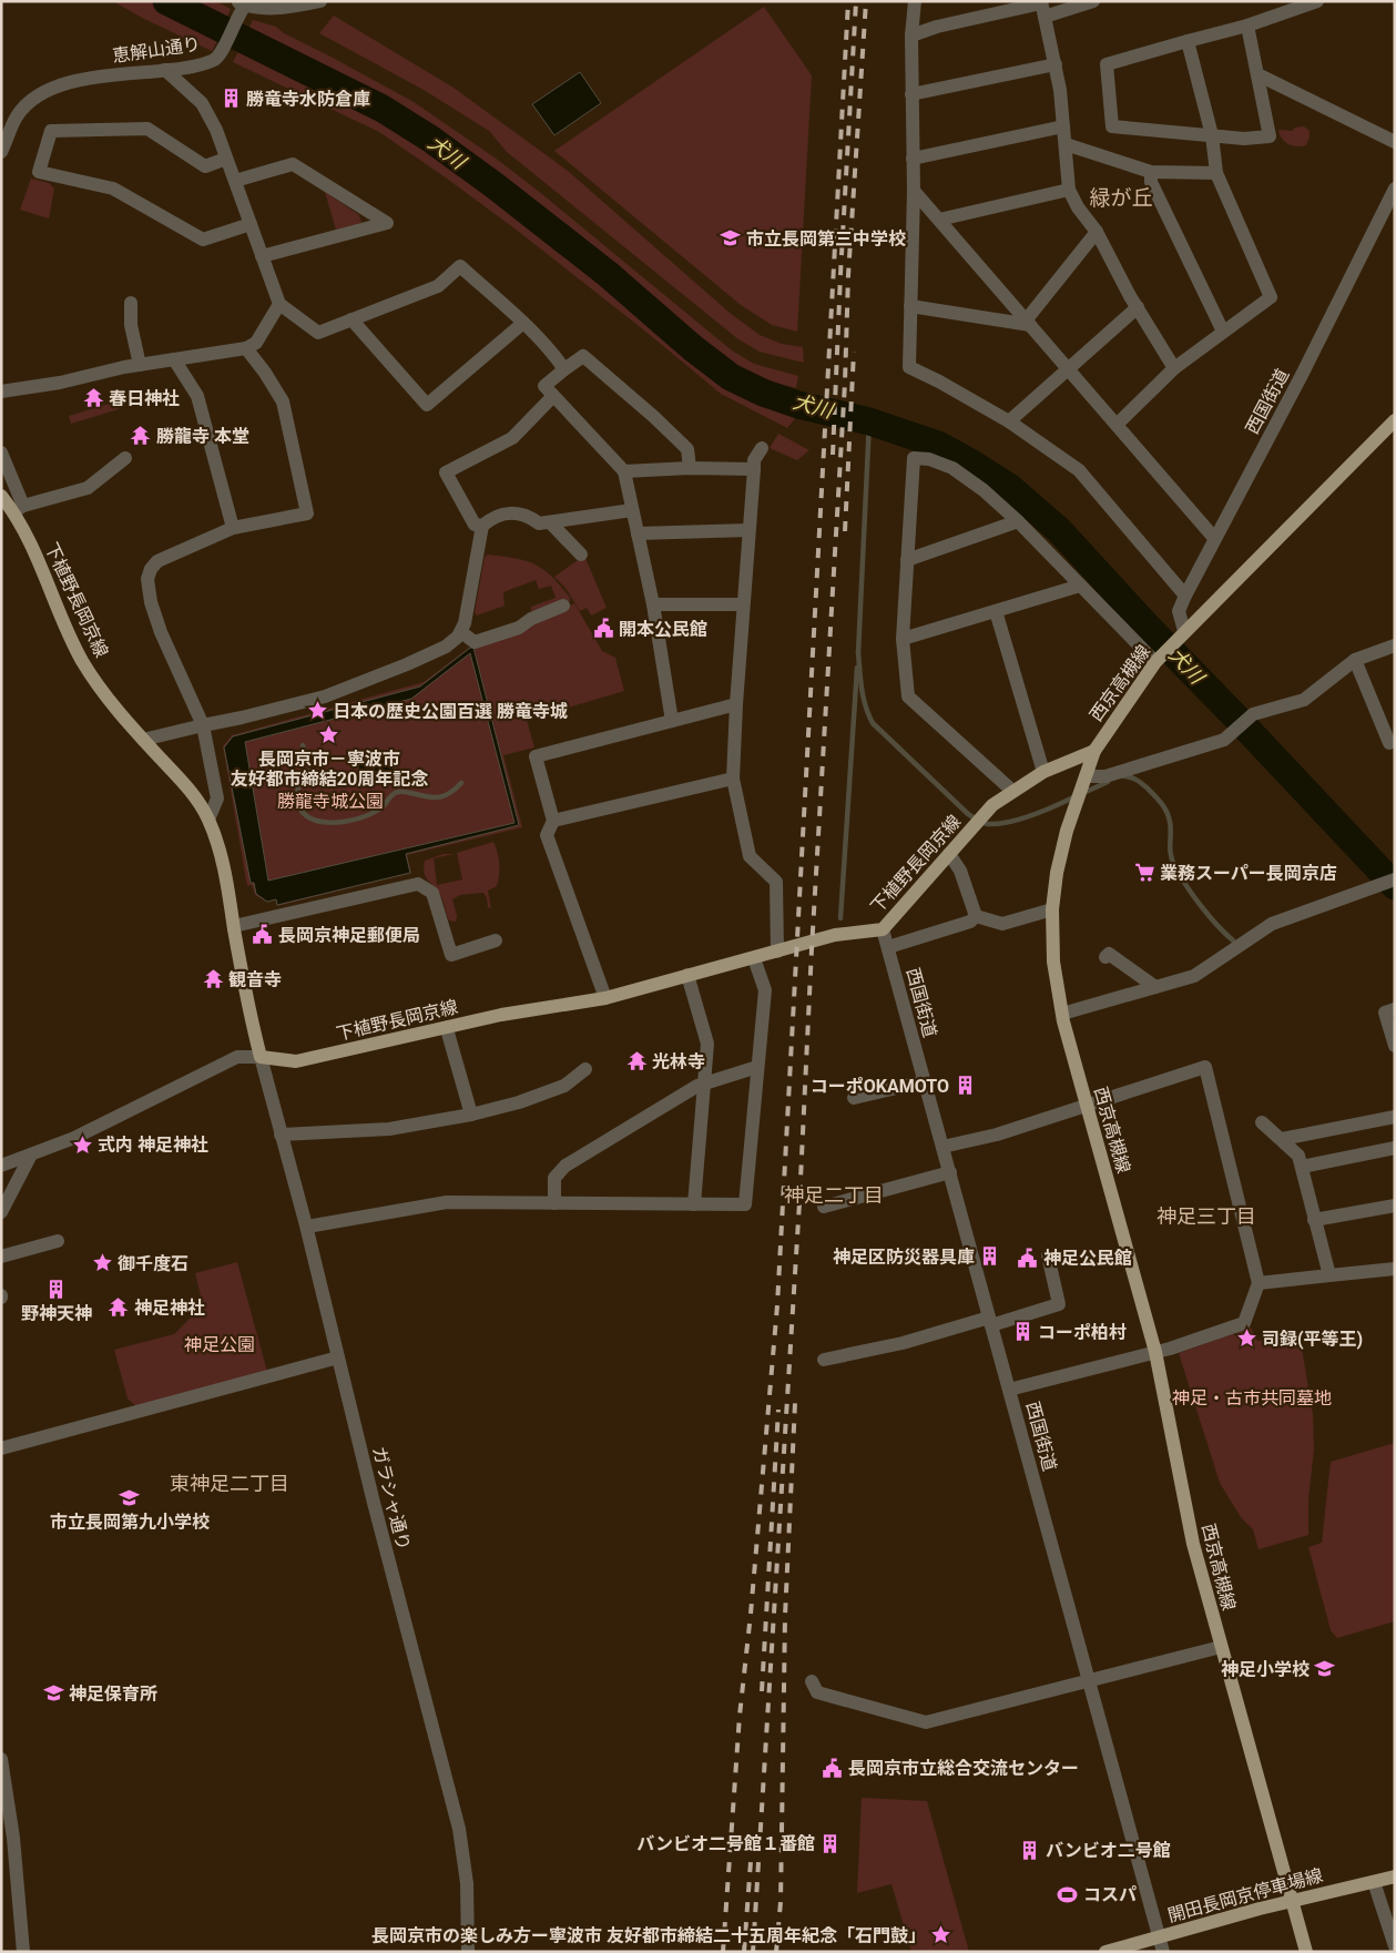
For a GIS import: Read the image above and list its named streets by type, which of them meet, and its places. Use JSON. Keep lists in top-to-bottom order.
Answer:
{
  "streets": {
    "main road": ["下植野長岡京線", "西京高槻線", "開田長岡京停車場線"],
    "street": ["恵解山通り", "西国街道", "ガラシャ通り"]
  },
  "crossings": [
    ["西国街道", "下植野長岡京線"],
    ["西国街道", "西京高槻線"],
    ["西国街道", "開田長岡京停車場線"],
    ["下植野長岡京線", "西京高槻線"],
    ["下植野長岡京線", "ガラシャ通り"],
    ["西京高槻線", "開田長岡京停車場線"]
  ],
  "districts": [
    "緑が丘",
    "神足二丁目",
    "神足三丁目",
    "東神足二丁目"
  ],
  "water": ["犬川"],
  "parks": ["勝龍寺城公園", "神足公園", "神足・古市共同墓地"],
  "places": {
    "building": [
      "勝竜寺水防倉庫",
      "コーポOKAMOTO",
      "神足区防災器具庫",
      "野神天神",
      "コーポ柏村",
      "バンビオ二号館１番館",
      "バンビオ二号館"
    ],
    "school or university": [
      "市立長岡第三中学校",
      "市立長岡第九小学校",
      "神足小学校",
      "神足保育所"
    ],
    "temple": [
      "春日神社",
      "勝龍寺 本堂",
      "観音寺",
      "光林寺",
      "神足神社"
    ],
    "public building": [
      "開本公民館",
      "長岡京神足郵便局",
      "神足公民館",
      "長岡京市立総合交流センター"
    ],
    "place": [
      "日本の歴史公園百選 勝竜寺城",
      "長岡京市－寧波市 友好都市締結20周年記念",
      "式内 神足神社",
      "御千度石",
      "司録(平等王)",
      "長岡京市の楽しみ方ー寧波市 友好都市締結二十五周年紀念「石門鼓」"
    ],
    "supermarket": ["業務スーパー長岡京店"],
    "sports": ["コスパ"]
  }
}
